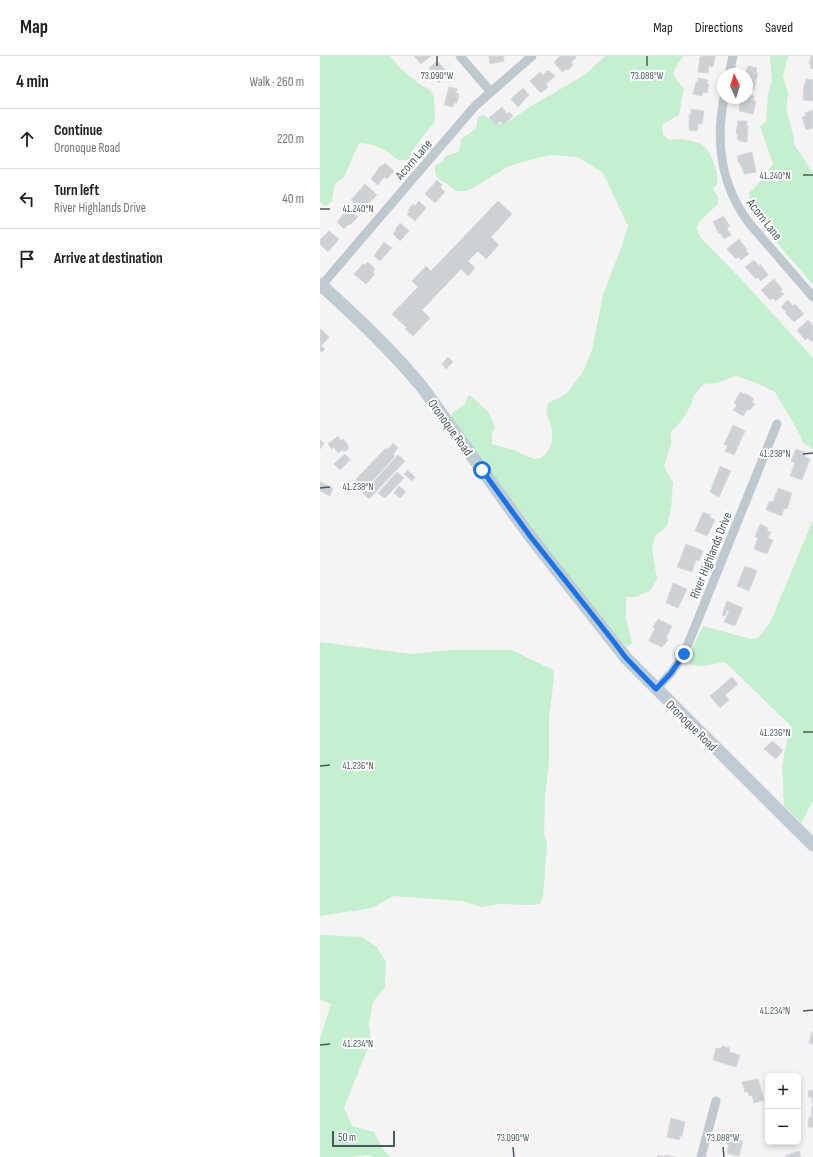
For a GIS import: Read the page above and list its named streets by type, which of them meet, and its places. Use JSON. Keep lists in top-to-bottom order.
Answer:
{
  "streets": {
    "street": ["Acorn Lane", "Oronoque Road", "River Highlands Drive"]
  },
  "crossings": [
    ["Acorn Lane", "Oronoque Road"],
    ["Oronoque Road", "River Highlands Drive"]
  ],
  "scale_bar": "50 m",
  "north": "top",
  "page": {
    "header": "Map",
    "nav": ["Map", "Directions", "Saved"],
    "heading": ["4 min", "Walk · 260 m"],
    "list": [
      ["Continue", "Oronoque Road", "220 m"],
      ["Turn left", "River Highlands Drive", "40 m"],
      "Arrive at destination"
    ],
    "map_buttons": ["+", "−"],
    "scale": "50 m"
  },
  "coordinates": [
    "73.090°W",
    "73.088°W",
    "41.240°N",
    "41.238°N",
    "41.236°N",
    "41.234°N"
  ]
}
